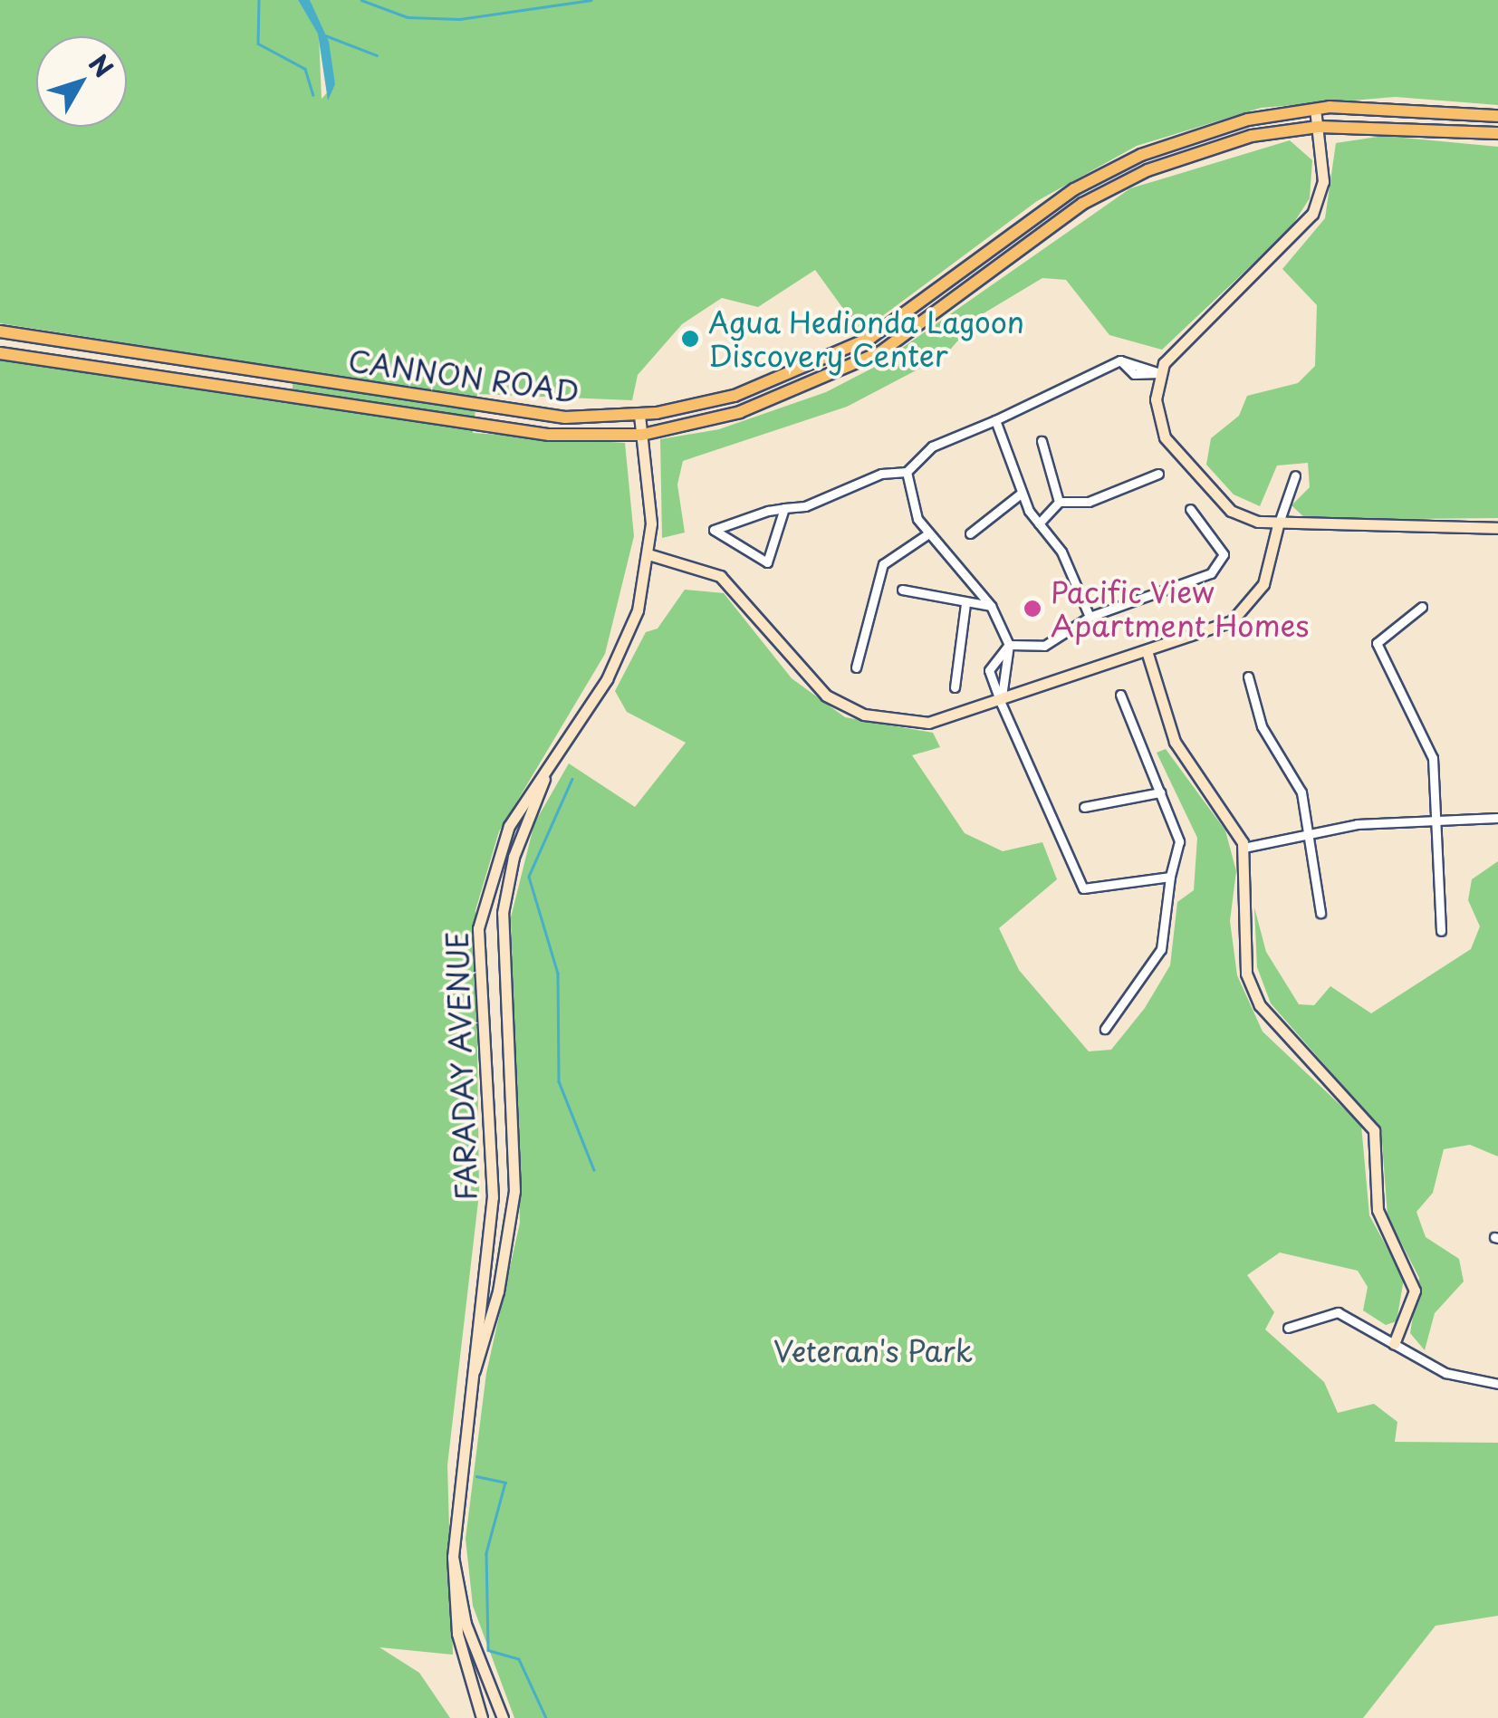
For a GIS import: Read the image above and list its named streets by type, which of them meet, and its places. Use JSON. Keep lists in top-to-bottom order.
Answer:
{
  "streets": {
    "main road": ["CANNON ROAD"],
    "street": ["FARADAY AVENUE"]
  },
  "crossings": [
    ["CANNON ROAD", "FARADAY AVENUE"]
  ],
  "parks": ["Veteran's Park"],
  "places": ["Agua Hedionda Lagoon Discovery Center", "Pacific View Apartment Homes"],
  "north": "top right"
}
